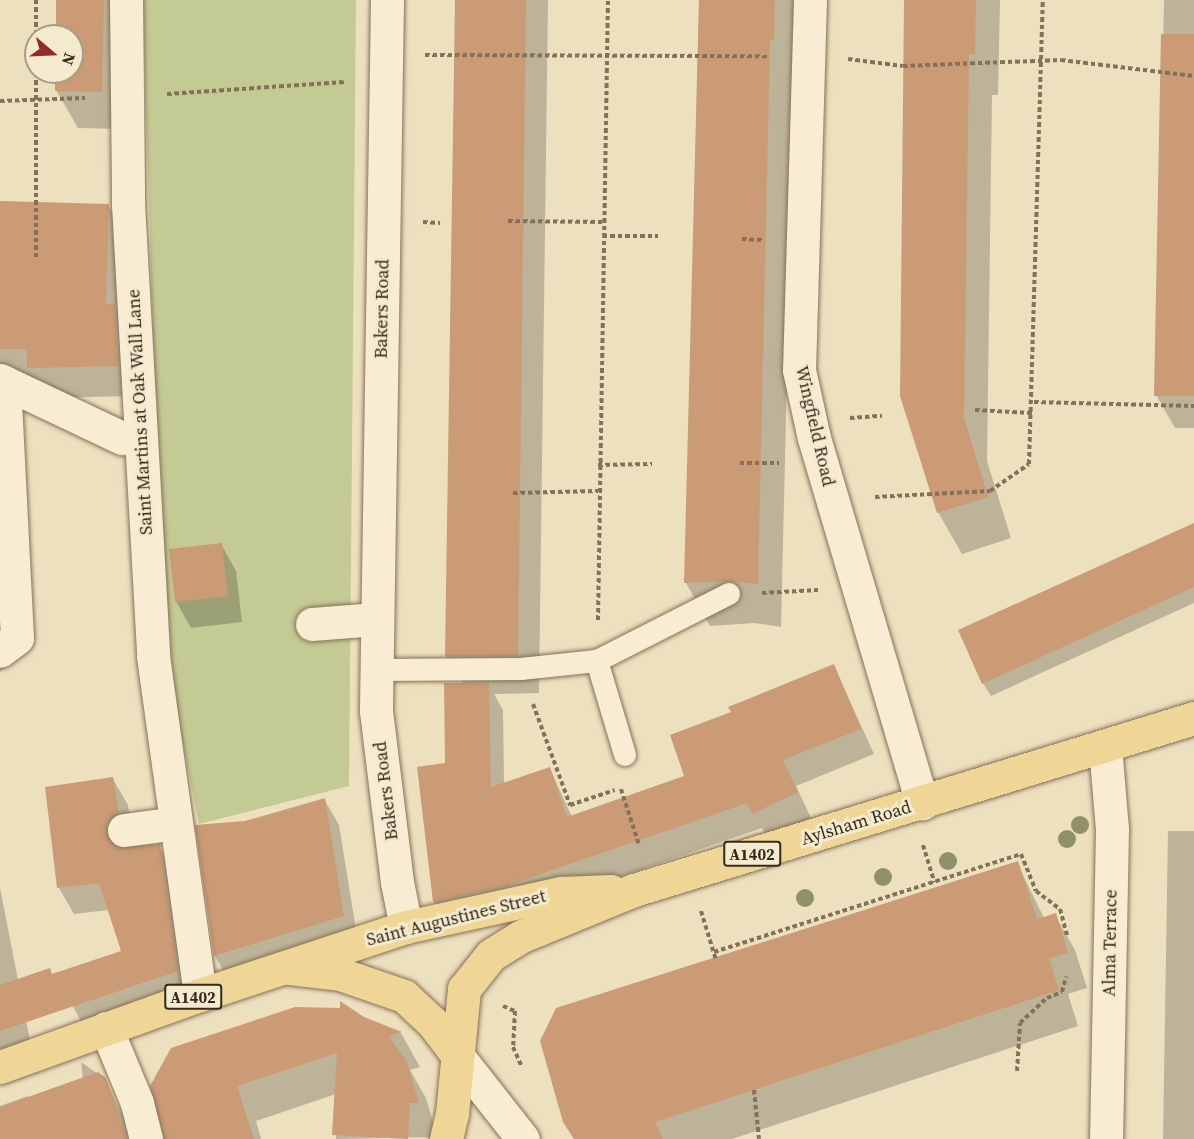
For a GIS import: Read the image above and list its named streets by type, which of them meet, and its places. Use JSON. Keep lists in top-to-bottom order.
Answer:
{
  "streets": {
    "main road": ["Aylsham Road", "A1402", "Saint Augustines Street"],
    "street": [
      "Bakers Road",
      "Saint Martins at Oak Wall Lane",
      "Wingfield Road",
      "Alma Terrace"
    ]
  },
  "crossings": [
    ["Bakers Road", "Saint Augustines Street"],
    ["Saint Martins at Oak Wall Lane", "Saint Augustines Street"],
    ["Wingfield Road", "Aylsham Road"],
    ["Aylsham Road", "Saint Augustines Street"],
    ["Aylsham Road", "Alma Terrace"]
  ],
  "north": "right"
}
